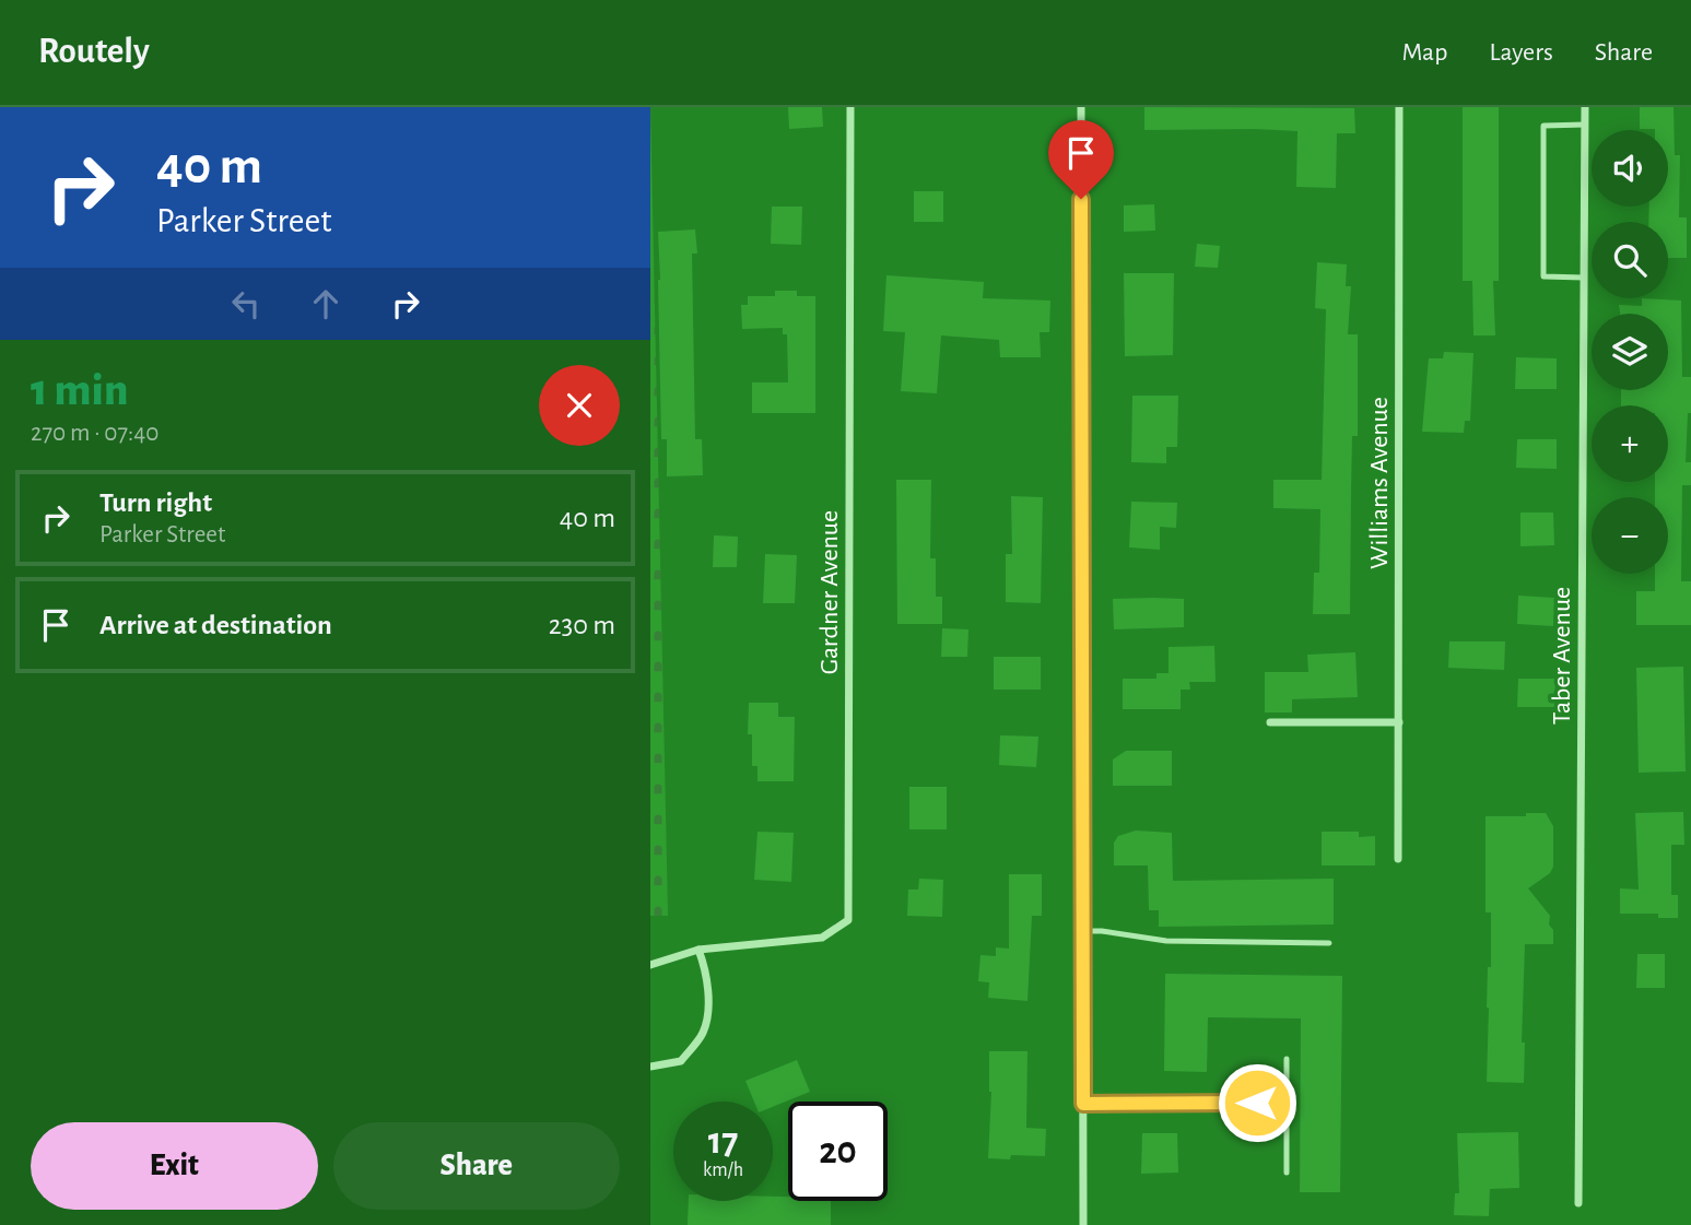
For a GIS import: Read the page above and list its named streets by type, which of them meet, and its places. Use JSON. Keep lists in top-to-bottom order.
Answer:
{
  "streets": {
    "street": ["Williams Avenue", "Gardner Avenue", "Taber Avenue"]
  },
  "page": {
    "header": "Routely",
    "nav": ["Map", "Layers", "Share"],
    "turn": ["40 m", "Parker Street"],
    "map_buttons": ["+", "−"],
    "heading": ["1 min", "270 m · 07:40"],
    "list": [
      {
        "name": "Turn right",
        "note": "Parker Street",
        "value": "40 m"
      },
      {
        "name": "Arrive at destination",
        "value": "230 m"
      }
    ],
    "speed": "17 km/h",
    "limit": "20",
    "buttons": ["Exit", "Share"]
  }
}
